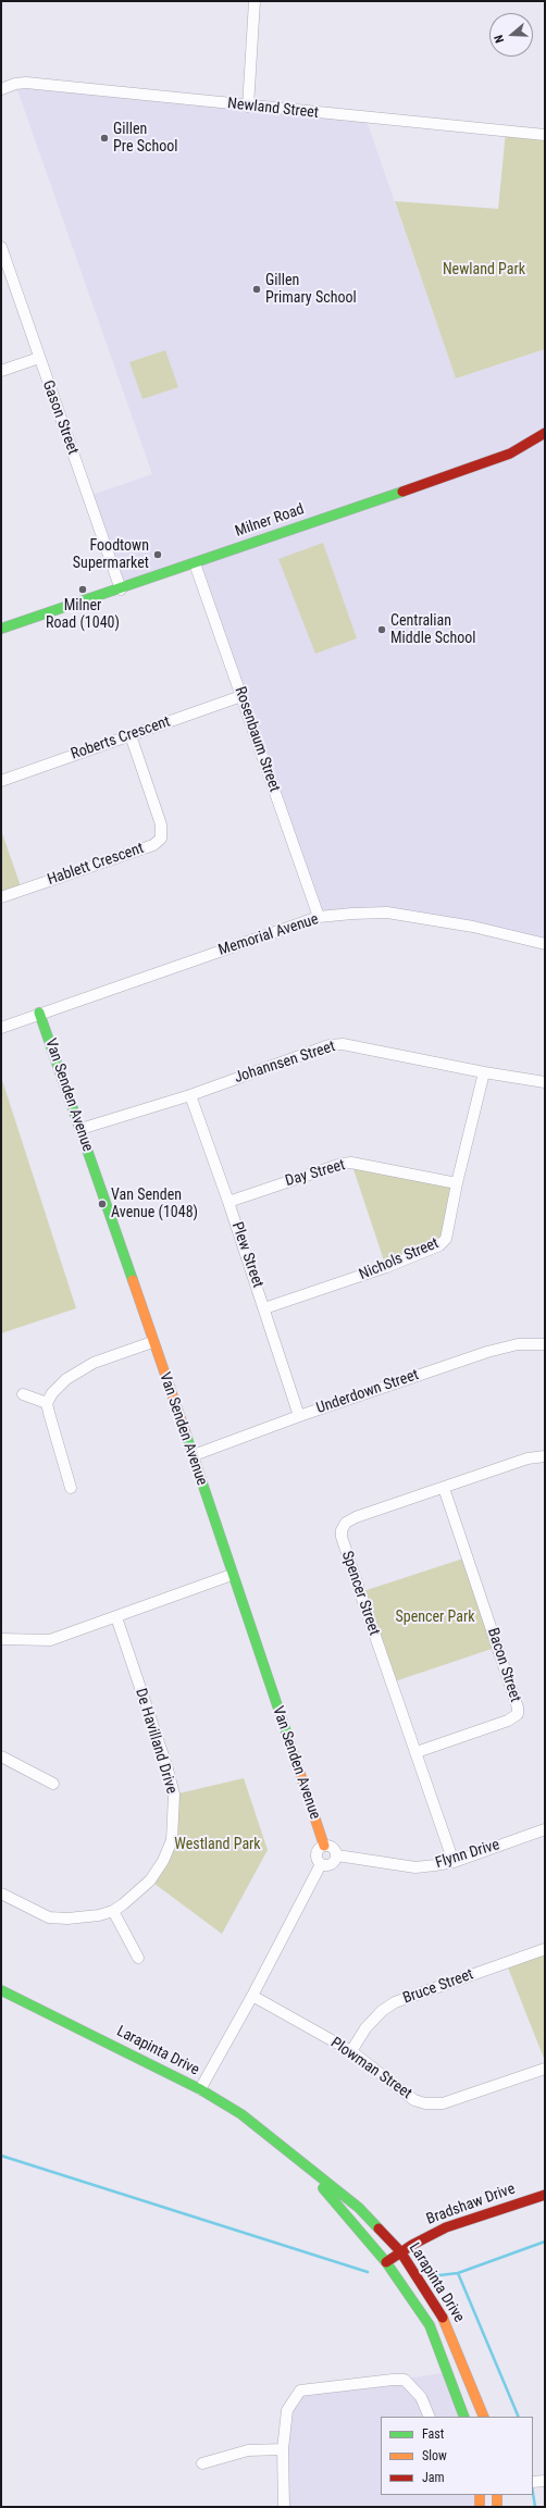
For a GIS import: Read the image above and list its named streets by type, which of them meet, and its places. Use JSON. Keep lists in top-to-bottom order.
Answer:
{
  "streets": {
    "street": [
      "Newland Street",
      "Gason Street",
      "Milner Road",
      "Roberts Crescent",
      "Rosenbaum Street",
      "Hablett Crescent",
      "Memorial Avenue",
      "Johannsen Street",
      "Van Senden Avenue",
      "Day Street",
      "Plew Street",
      "Nichols Street",
      "Underdown Street",
      "Spencer Street",
      "Bacon Street",
      "De Havilland Drive",
      "Flynn Drive",
      "Bruce Street",
      "Larapinta Drive",
      "Plowman Street",
      "Bradshaw Drive"
    ]
  },
  "crossings": [
    ["Gason Street", "Milner Road"],
    ["Milner Road", "Rosenbaum Street"],
    ["Roberts Crescent", "Rosenbaum Street"],
    ["Roberts Crescent", "Hablett Crescent"],
    ["Rosenbaum Street", "Memorial Avenue"],
    ["Memorial Avenue", "Van Senden Avenue"],
    ["Johannsen Street", "Van Senden Avenue"],
    ["Johannsen Street", "Plew Street"],
    ["Johannsen Street", "Nichols Street"],
    ["Van Senden Avenue", "Underdown Street"],
    ["Van Senden Avenue", "Flynn Drive"],
    ["Day Street", "Plew Street"],
    ["Day Street", "Nichols Street"],
    ["Plew Street", "Nichols Street"],
    ["Plew Street", "Underdown Street"],
    ["Spencer Street", "Bacon Street"],
    ["Spencer Street", "Flynn Drive"],
    ["Bruce Street", "Plowman Street"],
    ["Larapinta Drive", "Bradshaw Drive"]
  ],
  "parks": ["Newland Park", "Spencer Park", "Westland Park"],
  "places": [
    "Gillen Pre School",
    "Gillen Primary School",
    "Foodtown Supermarket",
    "Milner Road (1040)",
    "Centralian Middle School",
    "Van Senden Avenue (1048)"
  ],
  "legend": ["Fast", "Slow", "Jam"],
  "north": "left"
}
